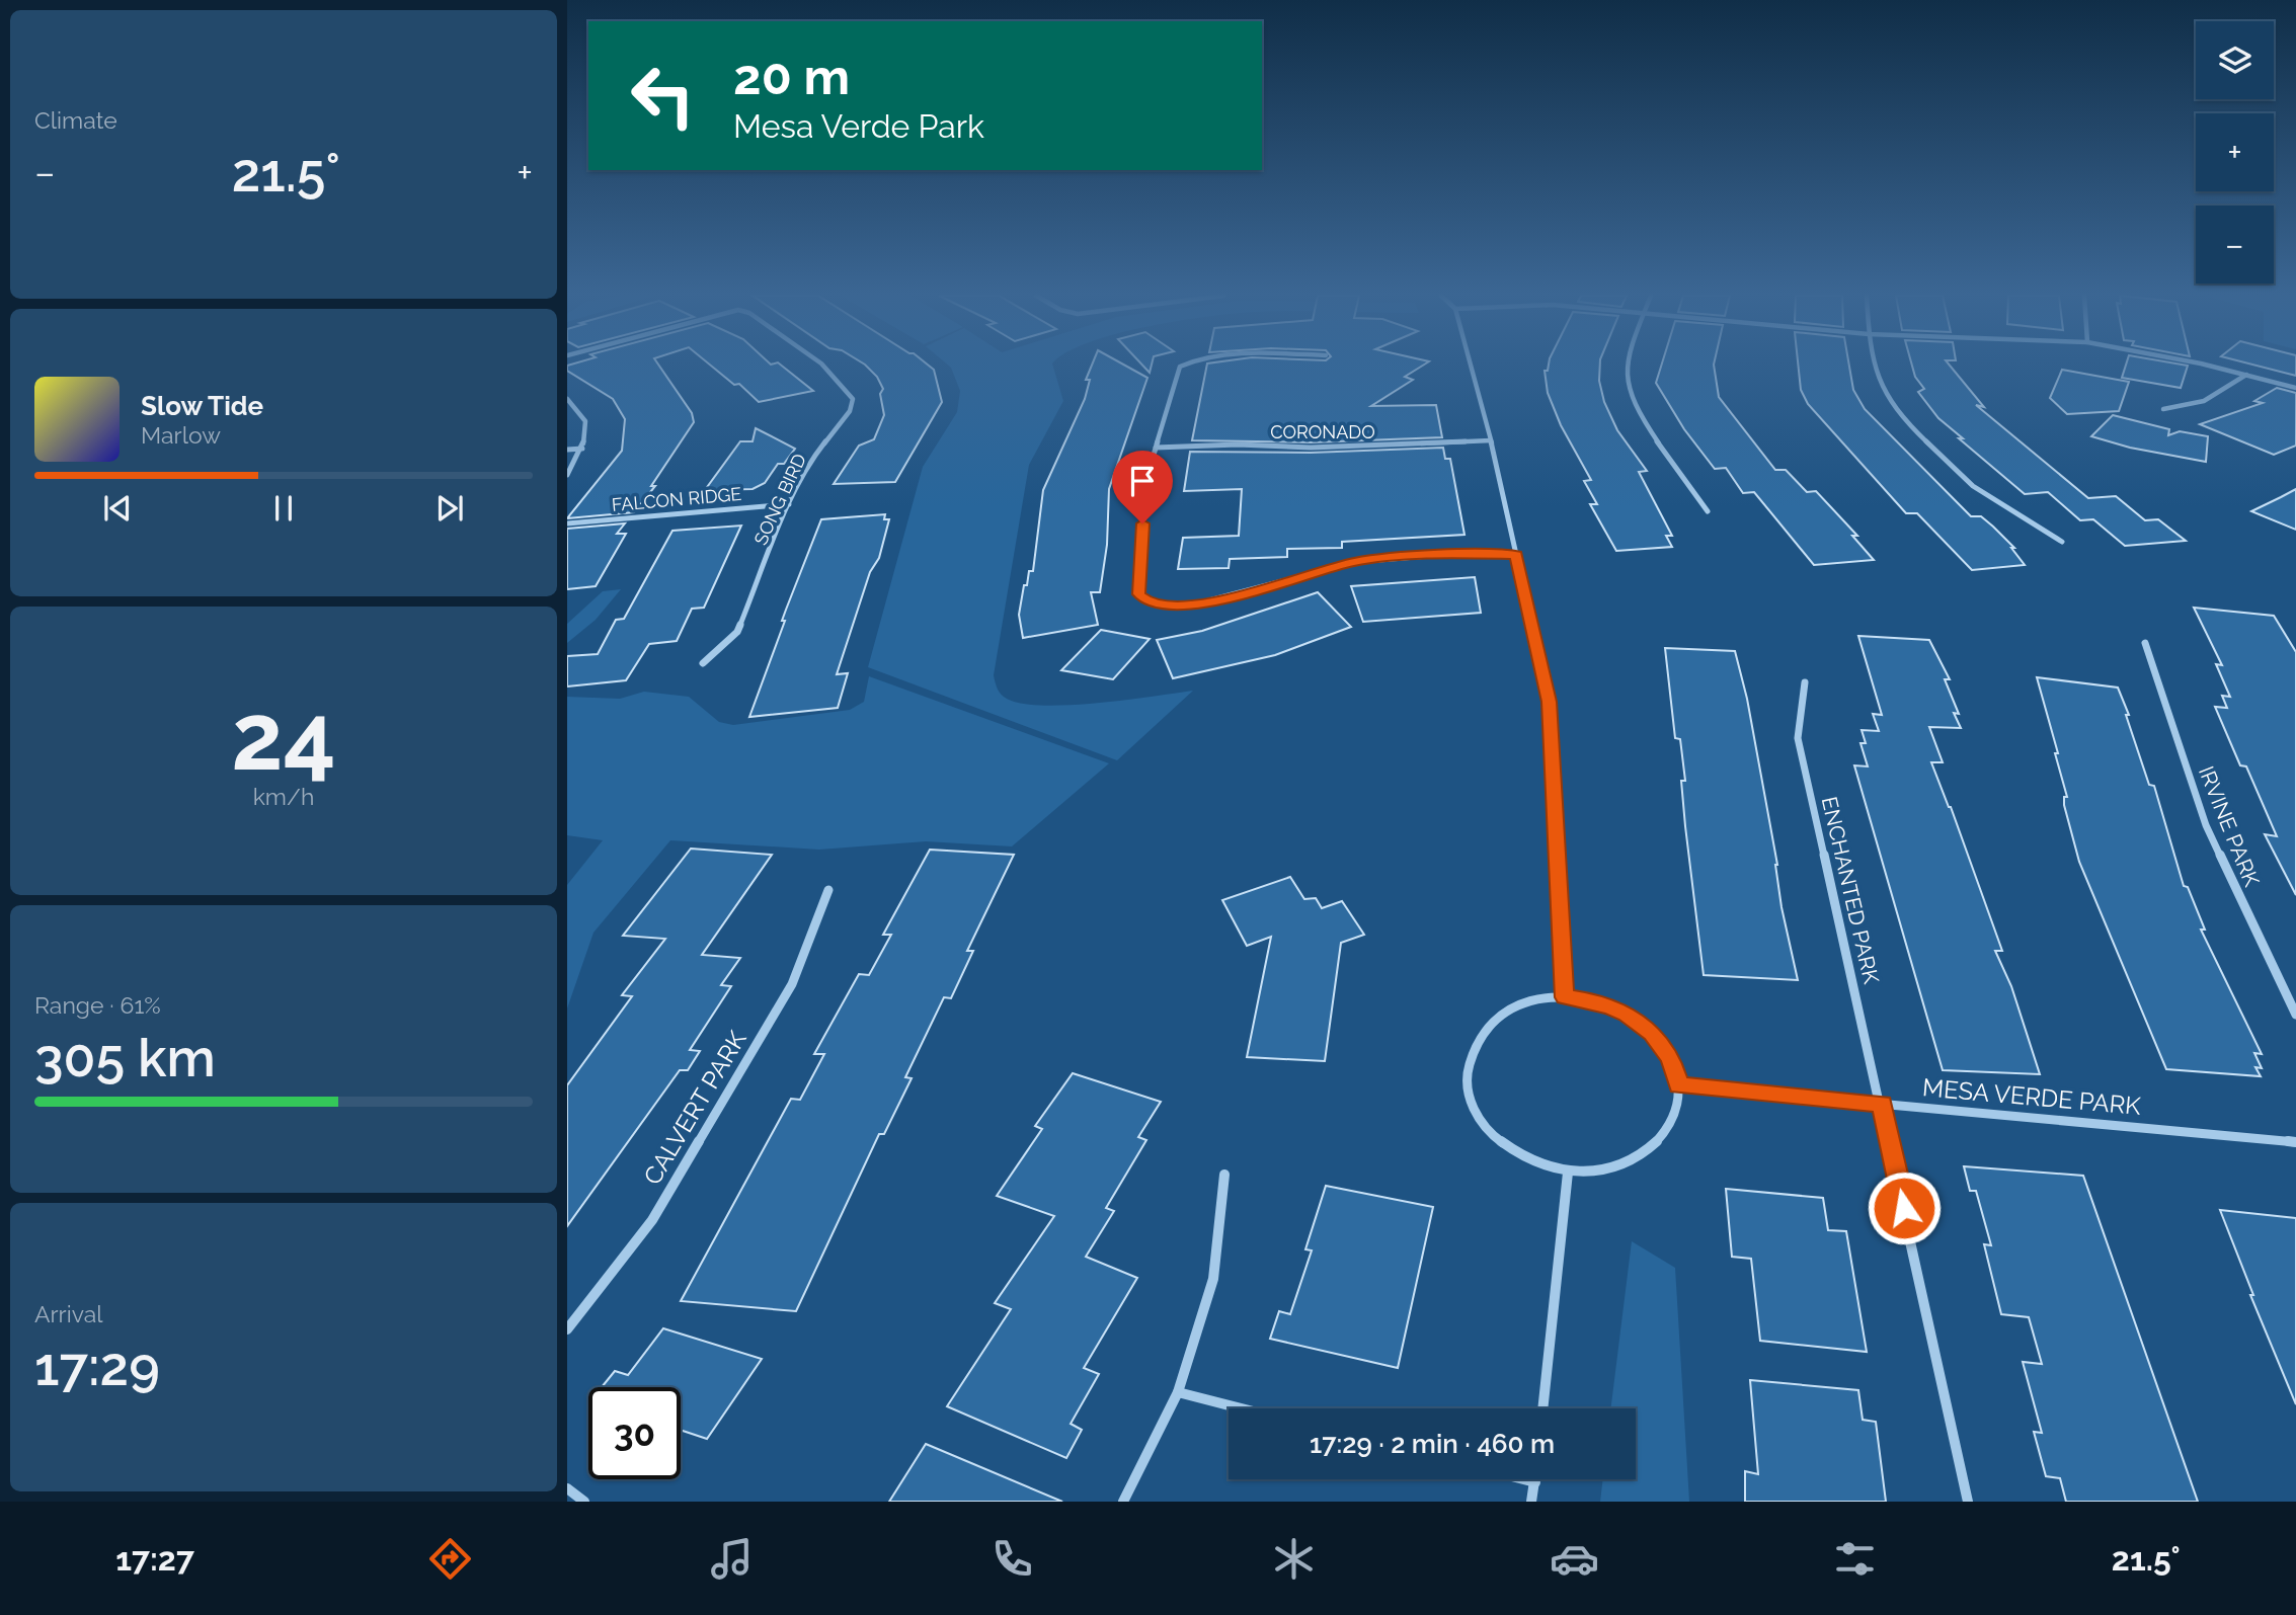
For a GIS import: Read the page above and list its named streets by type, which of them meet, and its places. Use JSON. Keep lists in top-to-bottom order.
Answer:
{
  "streets": {
    "street": [
      "CORONADO",
      "FALCON RIDGE",
      "SONG BIRD",
      "IRVINE PARK",
      "ENCHANTED PARK",
      "MESA VERDE PARK",
      "CALVERT PARK"
    ]
  },
  "crossings": [
    ["FALCON RIDGE", "SONG BIRD"],
    ["ENCHANTED PARK", "MESA VERDE PARK"]
  ],
  "page": {
    "tile": [
      "Climate",
      ["24", "km/h"],
      ["Range · 61%", "305 km"],
      ["Arrival", "17:29"]
    ],
    "map_buttons": ["+", "−"],
    "turn": ["20 m", "Mesa Verde Park"],
    "heat": ["−", "21.5°", "+"],
    "song": ["Slow Tide", "Marlow"],
    "limit": "30",
    "trip": "17:29 · 2 min · 460 m",
    "tabs": ["17:27", "21.5°"]
  }
}
